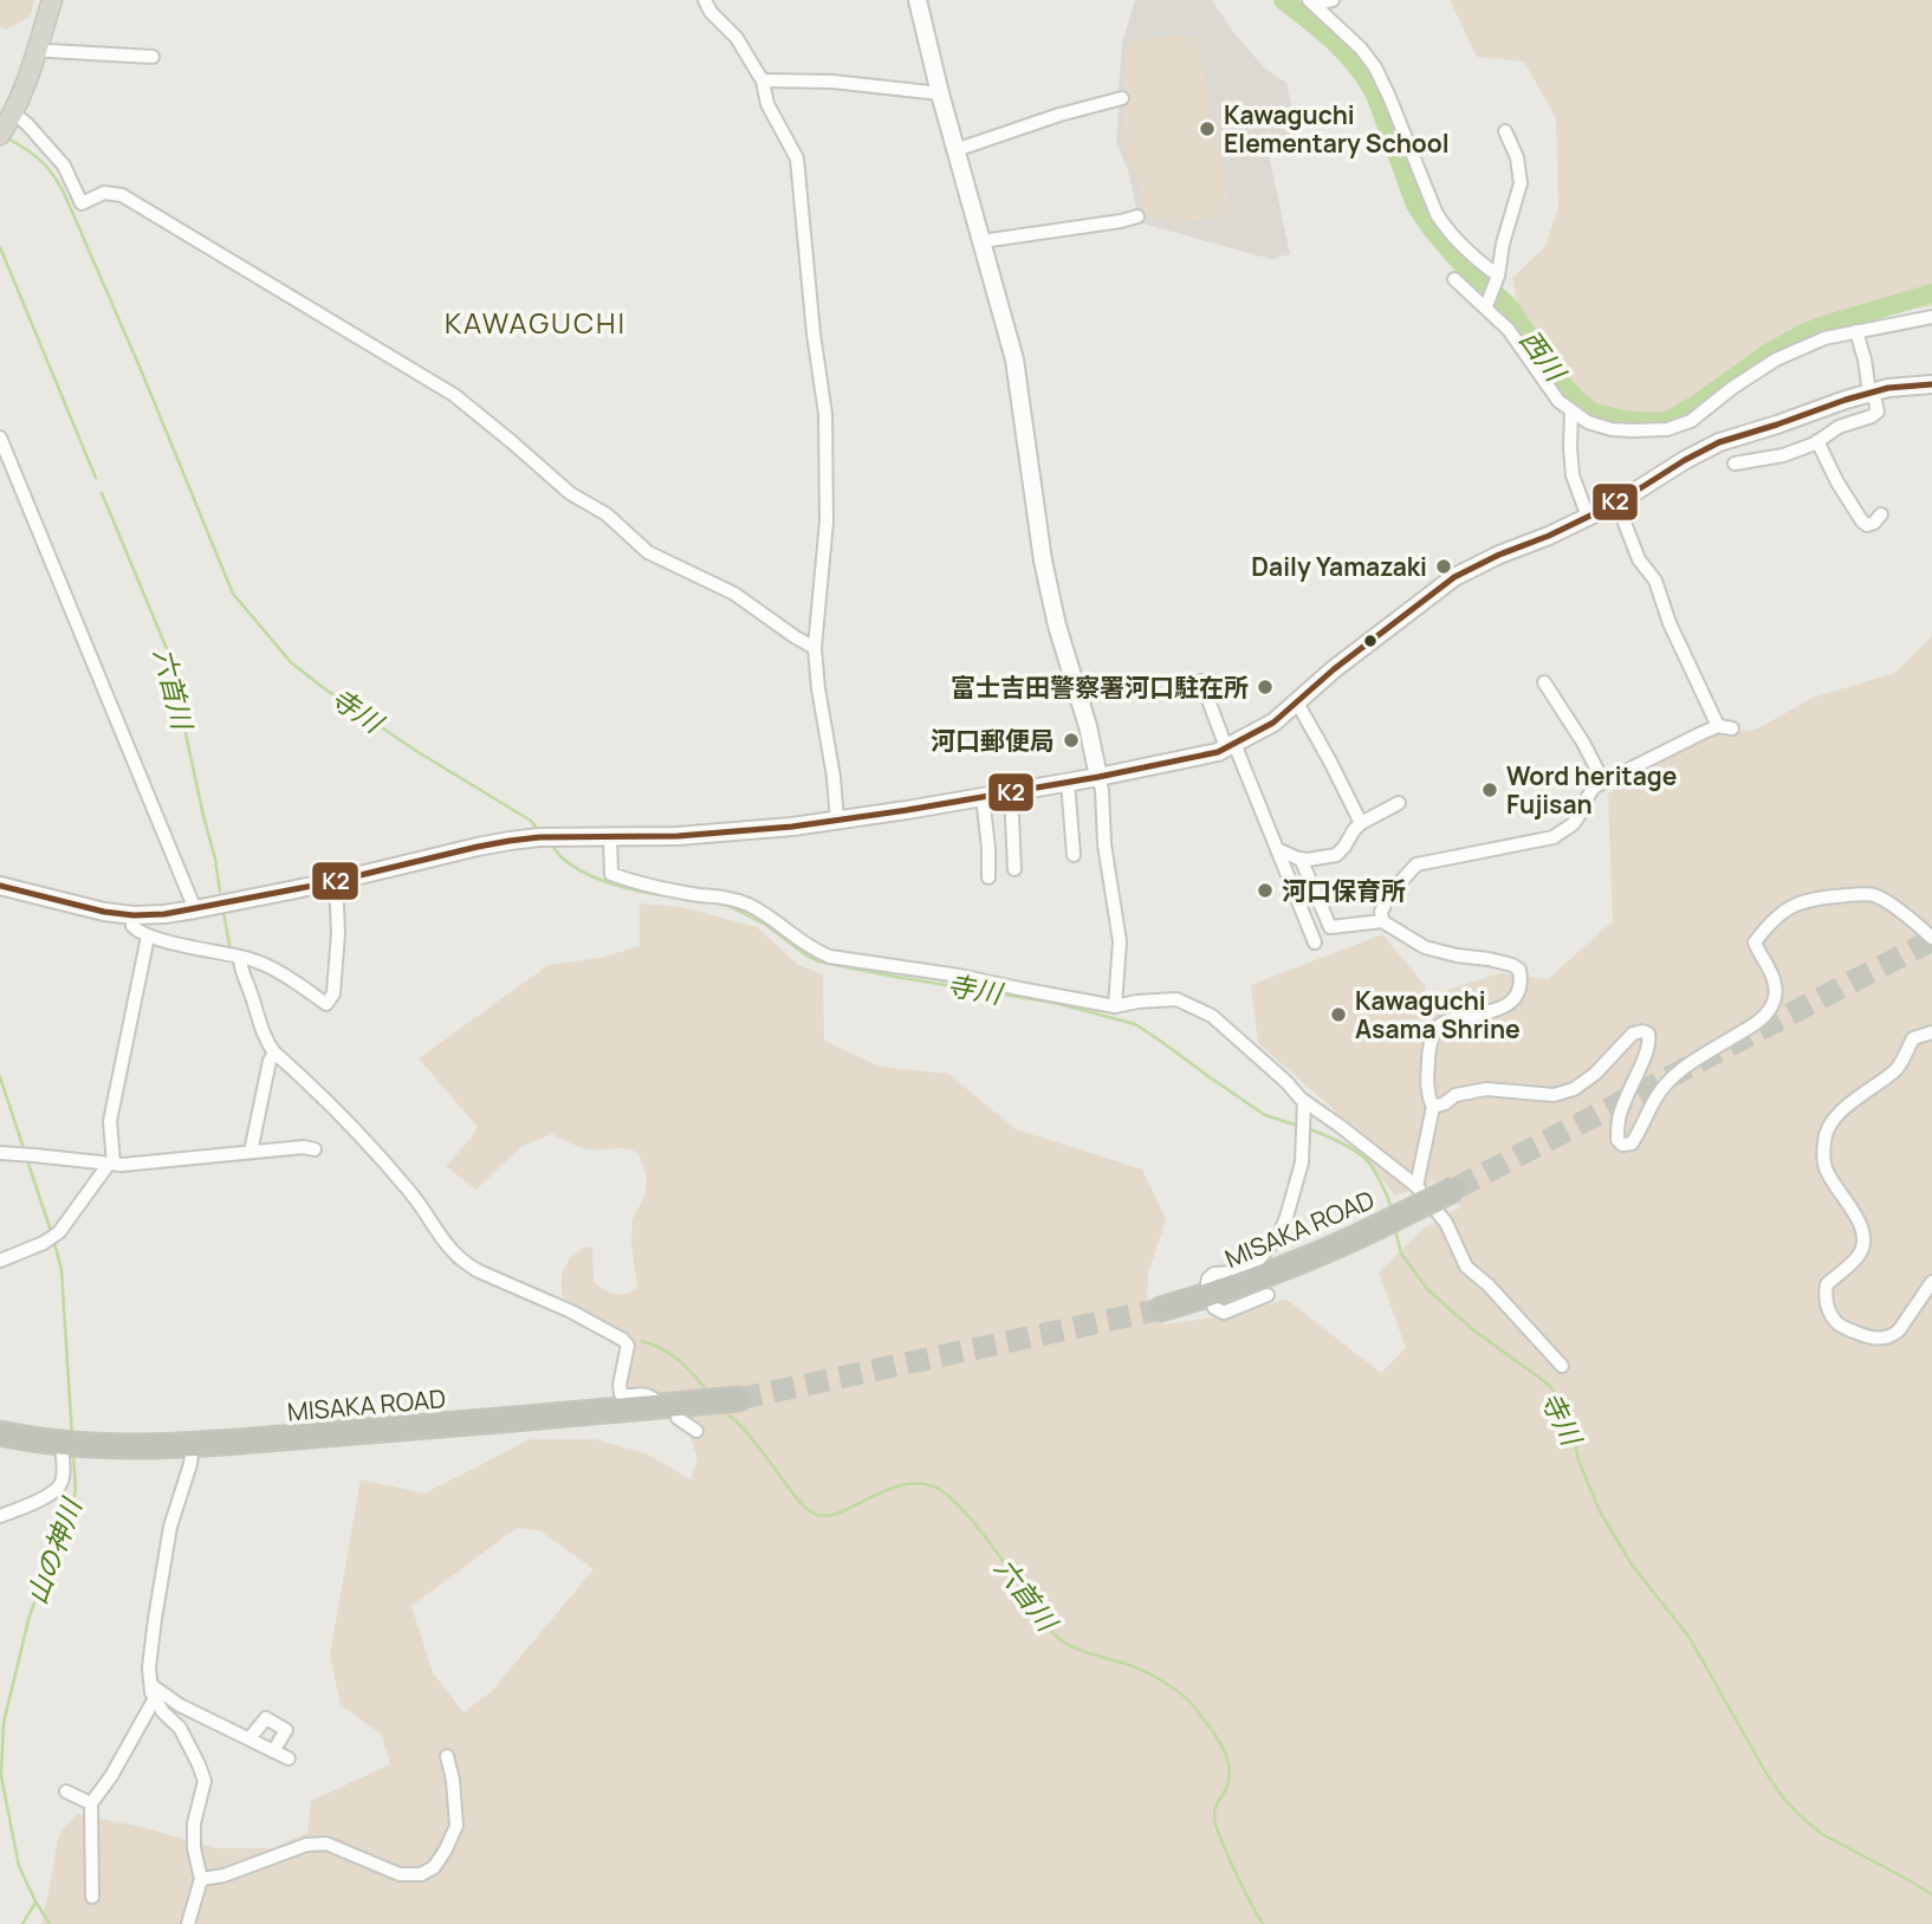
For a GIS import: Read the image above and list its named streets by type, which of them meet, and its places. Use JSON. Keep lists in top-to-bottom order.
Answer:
{
  "streets": {
    "highway": ["MISAKA ROAD"]
  },
  "districts": ["KAWAGUCHI"],
  "water": [
    "西川",
    "六首川",
    "寺川",
    "山の神川"
  ],
  "places": [
    "Kawaguchi Elementary School",
    "Daily Yamazaki",
    "富士吉田警察署河口駐在所",
    "河口郵便局",
    "Word heritage Fujisan",
    "河口保育所",
    "Kawaguchi Asama Shrine"
  ],
  "lines": ["transit line K2"]
}
